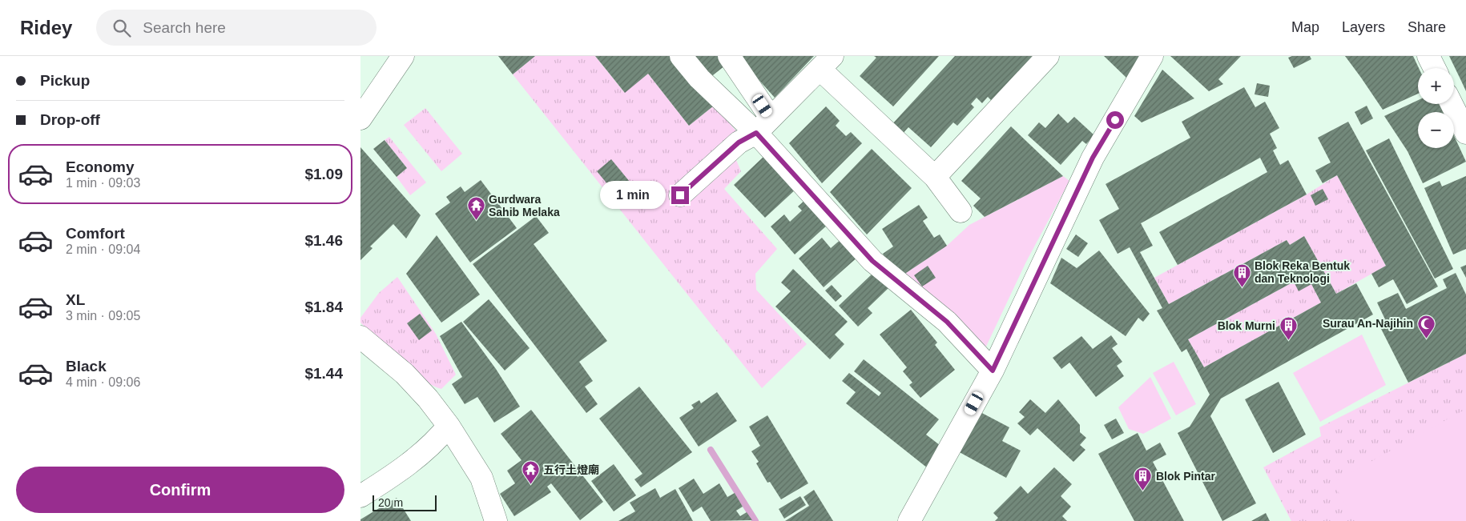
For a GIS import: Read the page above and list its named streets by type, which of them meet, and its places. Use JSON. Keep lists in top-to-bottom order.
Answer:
{
  "places": {
    "temple": ["Gurdwara Sahib Melaka", "五行土燈廟"],
    "building": ["Blok Reka Bentuk dan Teknologi", "Blok Murni", "Blok Pintar"],
    "mosque": ["Surau An-Najihin"]
  },
  "scale_bar": "20 m",
  "page": {
    "header": "Ridey",
    "search": "Search here",
    "nav": ["Map", "Layers", "Share"],
    "banner": ["Pickup", "Drop-off"],
    "map_buttons": ["+", "−"],
    "list": [
      {
        "name": "Economy",
        "note": "1 min · 09:03",
        "value": "$1.09"
      },
      {
        "name": "Comfort",
        "note": "2 min · 09:04",
        "value": "$1.46"
      },
      {
        "name": "XL",
        "note": "3 min · 09:05",
        "value": "$1.84"
      },
      {
        "name": "Black",
        "note": "4 min · 09:06",
        "value": "$1.44"
      }
    ],
    "bubble": "1 min",
    "buttons": "Confirm",
    "scale": "20 m"
  }
}
